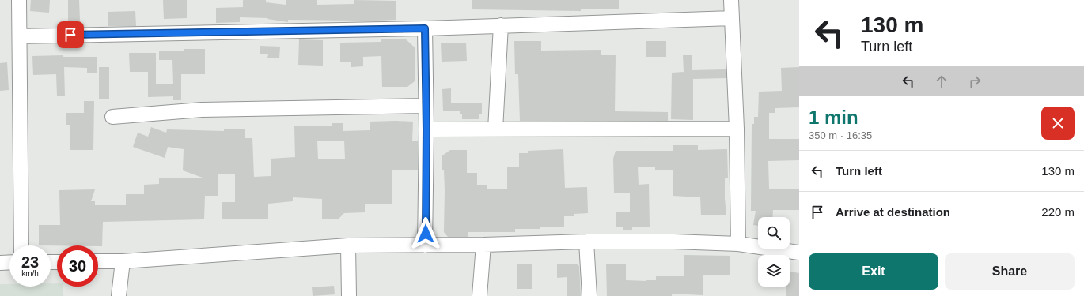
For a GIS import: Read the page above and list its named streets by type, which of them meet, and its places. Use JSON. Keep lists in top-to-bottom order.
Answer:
{
  "page": {
    "turn": ["130 m", "Turn left"],
    "heading": ["1 min", "350 m · 16:35"],
    "list": [
      {
        "name": "Turn left",
        "value": "130 m"
      },
      {
        "name": "Arrive at destination",
        "value": "220 m"
      }
    ],
    "speed": "23 km/h",
    "limit": "30",
    "buttons": ["Exit", "Share"]
  }
}
